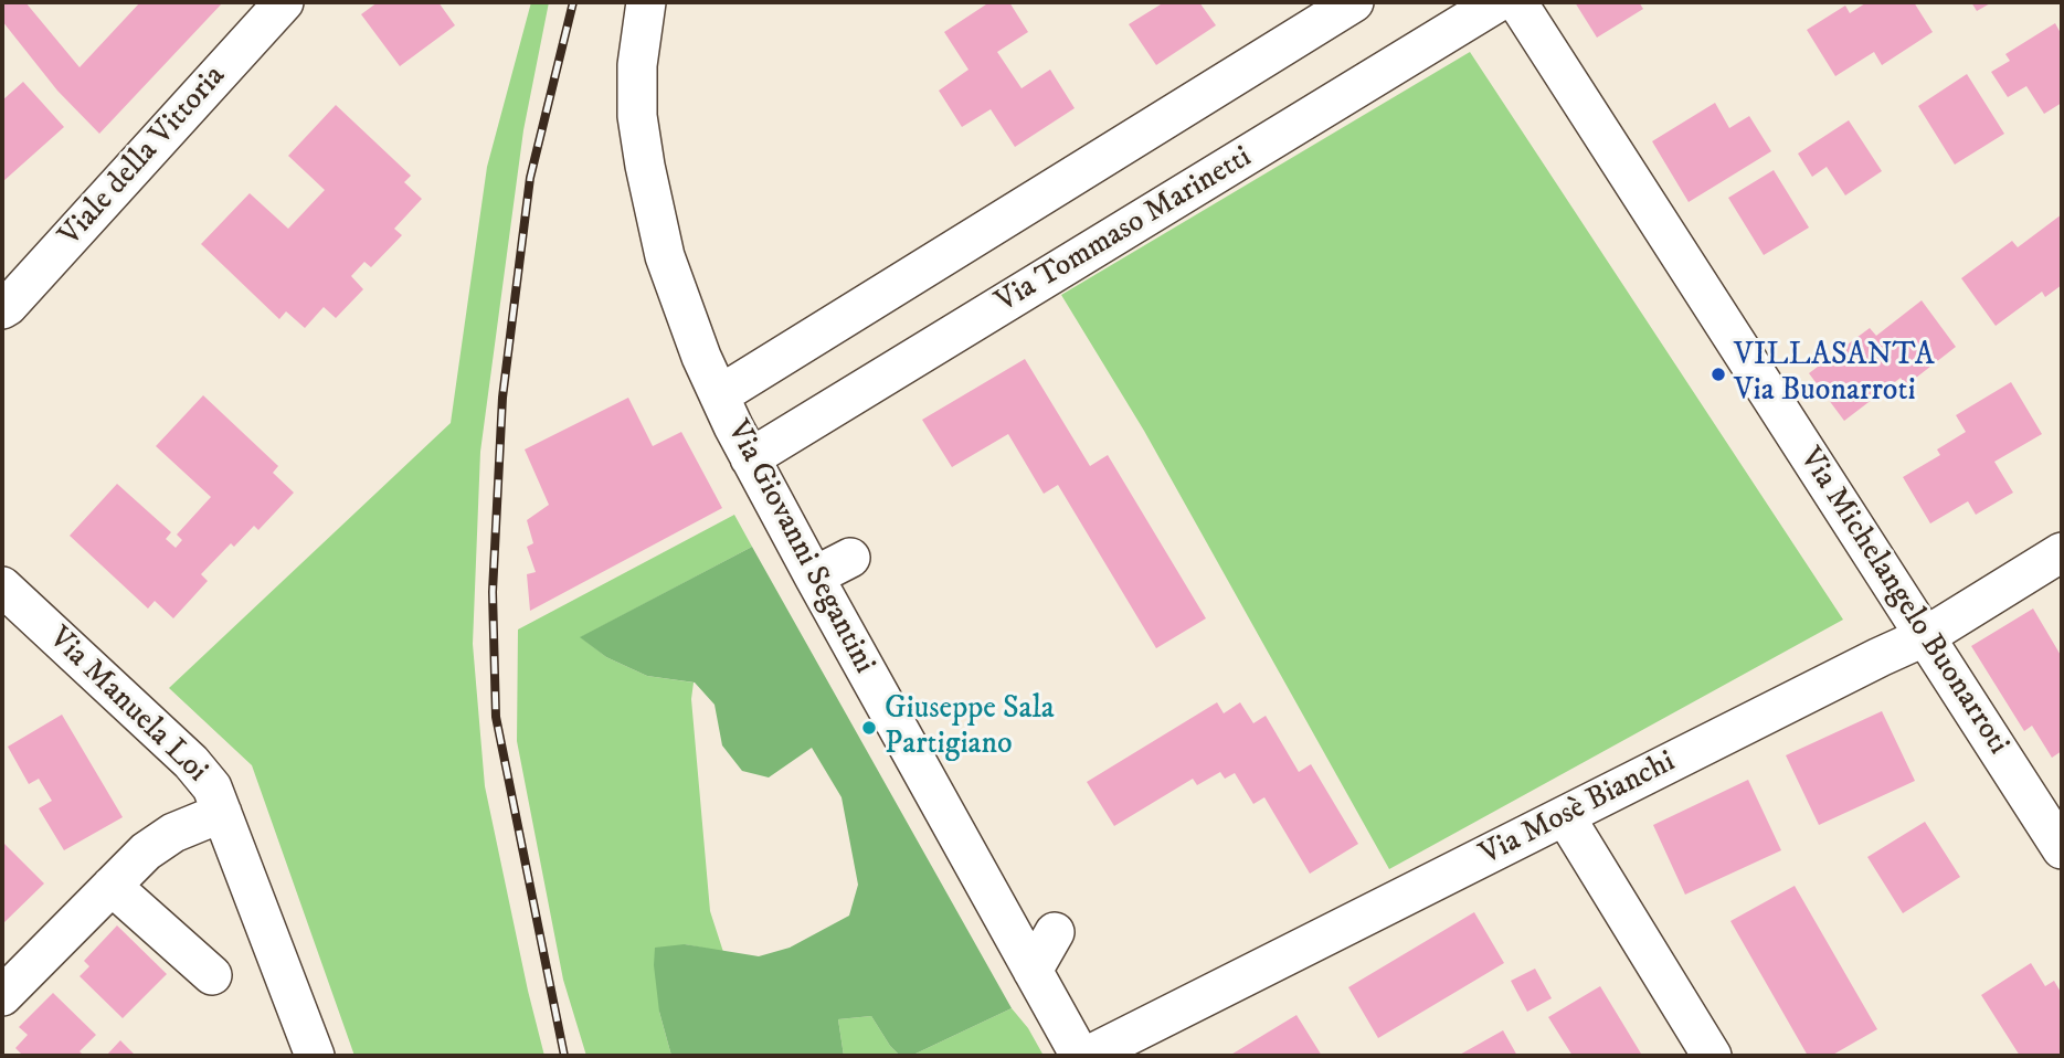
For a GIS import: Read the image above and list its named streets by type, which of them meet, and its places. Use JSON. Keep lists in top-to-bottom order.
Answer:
{
  "streets": {
    "street": [
      "Viale della Vittoria",
      "Via Tommaso Marinetti",
      "Via Giovanni Segantini",
      "Via Michelangelo Buonarroti",
      "Via Manuela Loi",
      "Via Mosè Bianchi"
    ]
  },
  "crossings": [
    ["Via Tommaso Marinetti", "Via Giovanni Segantini"],
    ["Via Michelangelo Buonarroti", "Via Mosè Bianchi"]
  ],
  "places": ["VILLASANTA Via Buonarroti", "Giuseppe Sala Partigiano"]
}
